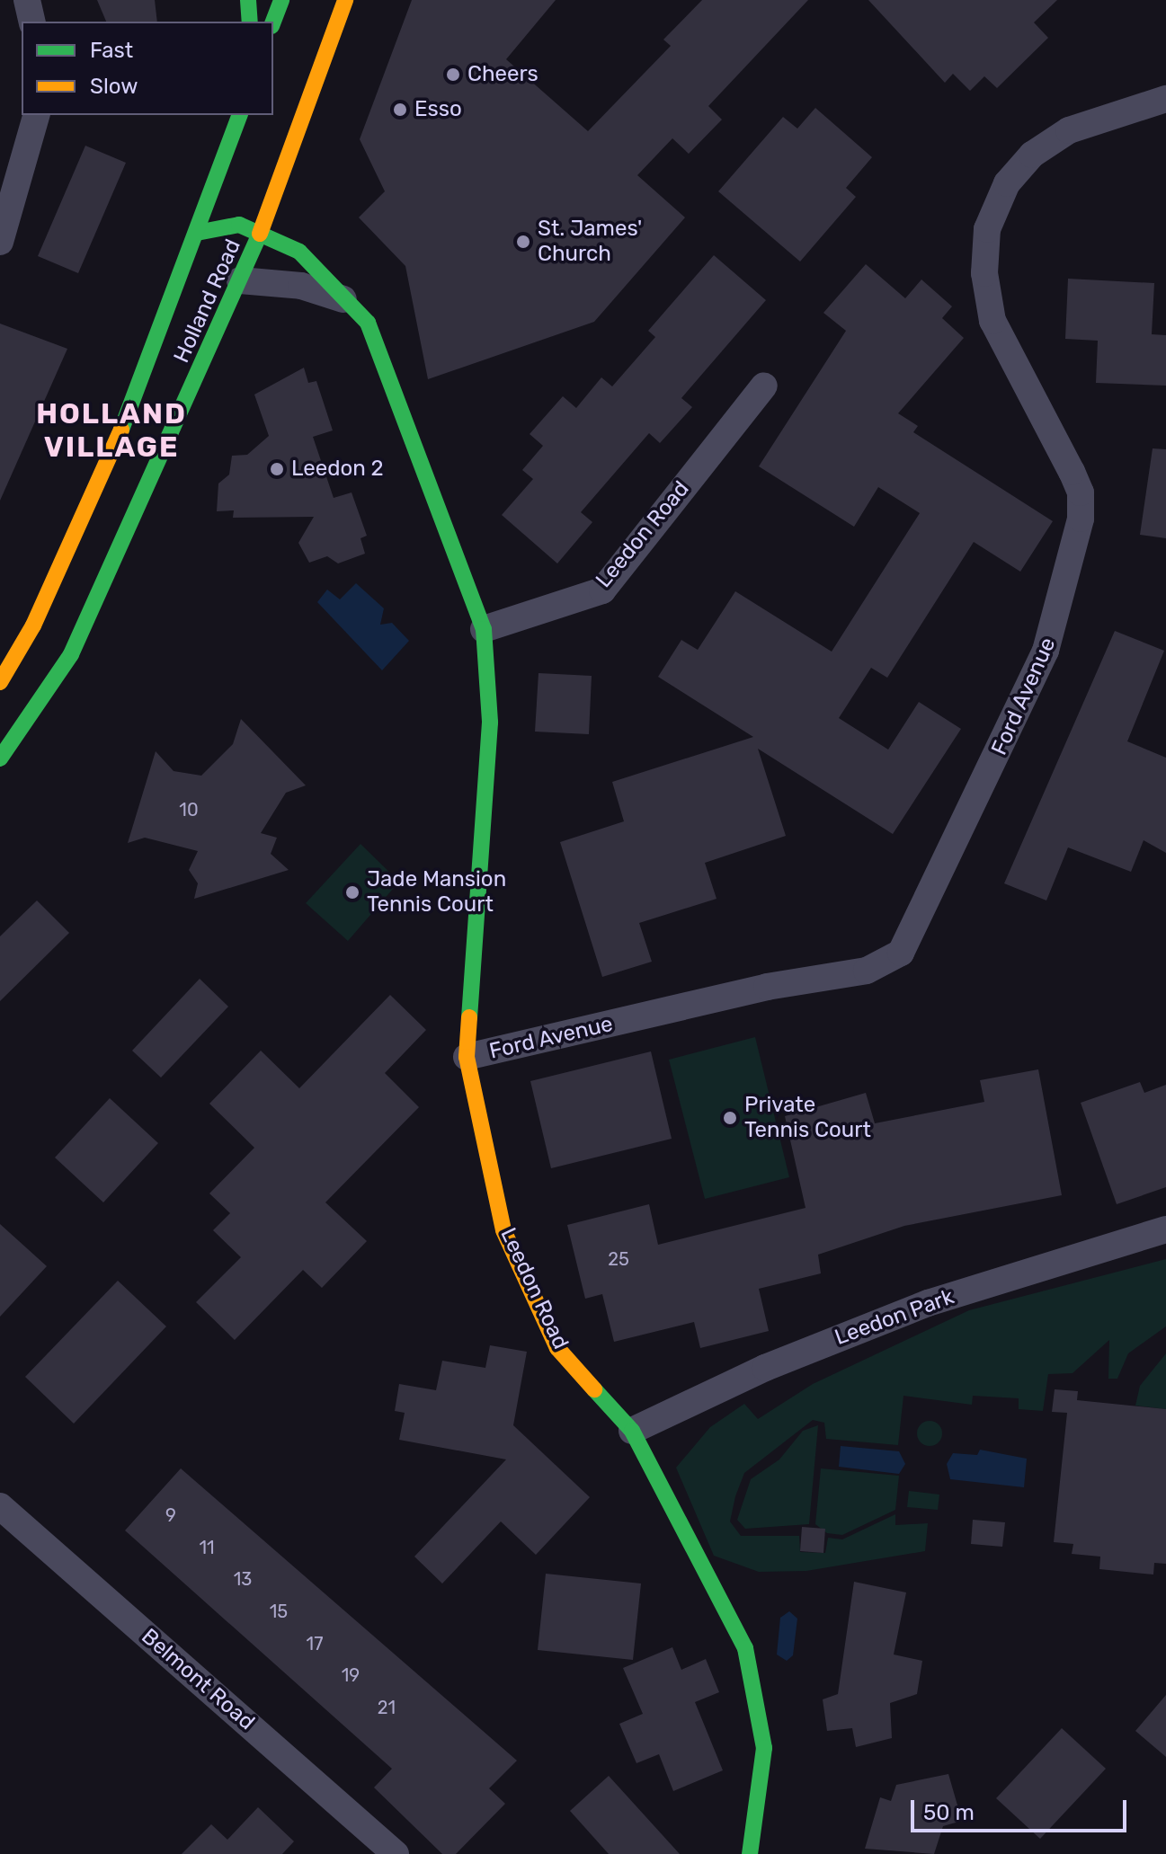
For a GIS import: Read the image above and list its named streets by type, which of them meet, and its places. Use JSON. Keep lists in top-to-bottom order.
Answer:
{
  "streets": {
    "street": [
      "Holland Road",
      "Leedon Road",
      "Ford Avenue",
      "Leedon Park",
      "Belmont Road"
    ]
  },
  "crossings": [
    ["Holland Road", "Leedon Road"],
    ["Leedon Road", "Ford Avenue"],
    ["Leedon Road", "Leedon Park"]
  ],
  "districts": ["HOLLAND VILLAGE"],
  "places": [
    "Cheers",
    "Esso",
    "St. James' Church",
    "Leedon 2",
    "Jade Mansion Tennis Court",
    "Private Tennis Court"
  ],
  "house_numbers": [
    "10",
    "25",
    "9",
    "11",
    "13",
    "15",
    "17",
    "19",
    "21"
  ],
  "legend": ["Fast", "Slow"],
  "scale_bar": "50 m"
}
